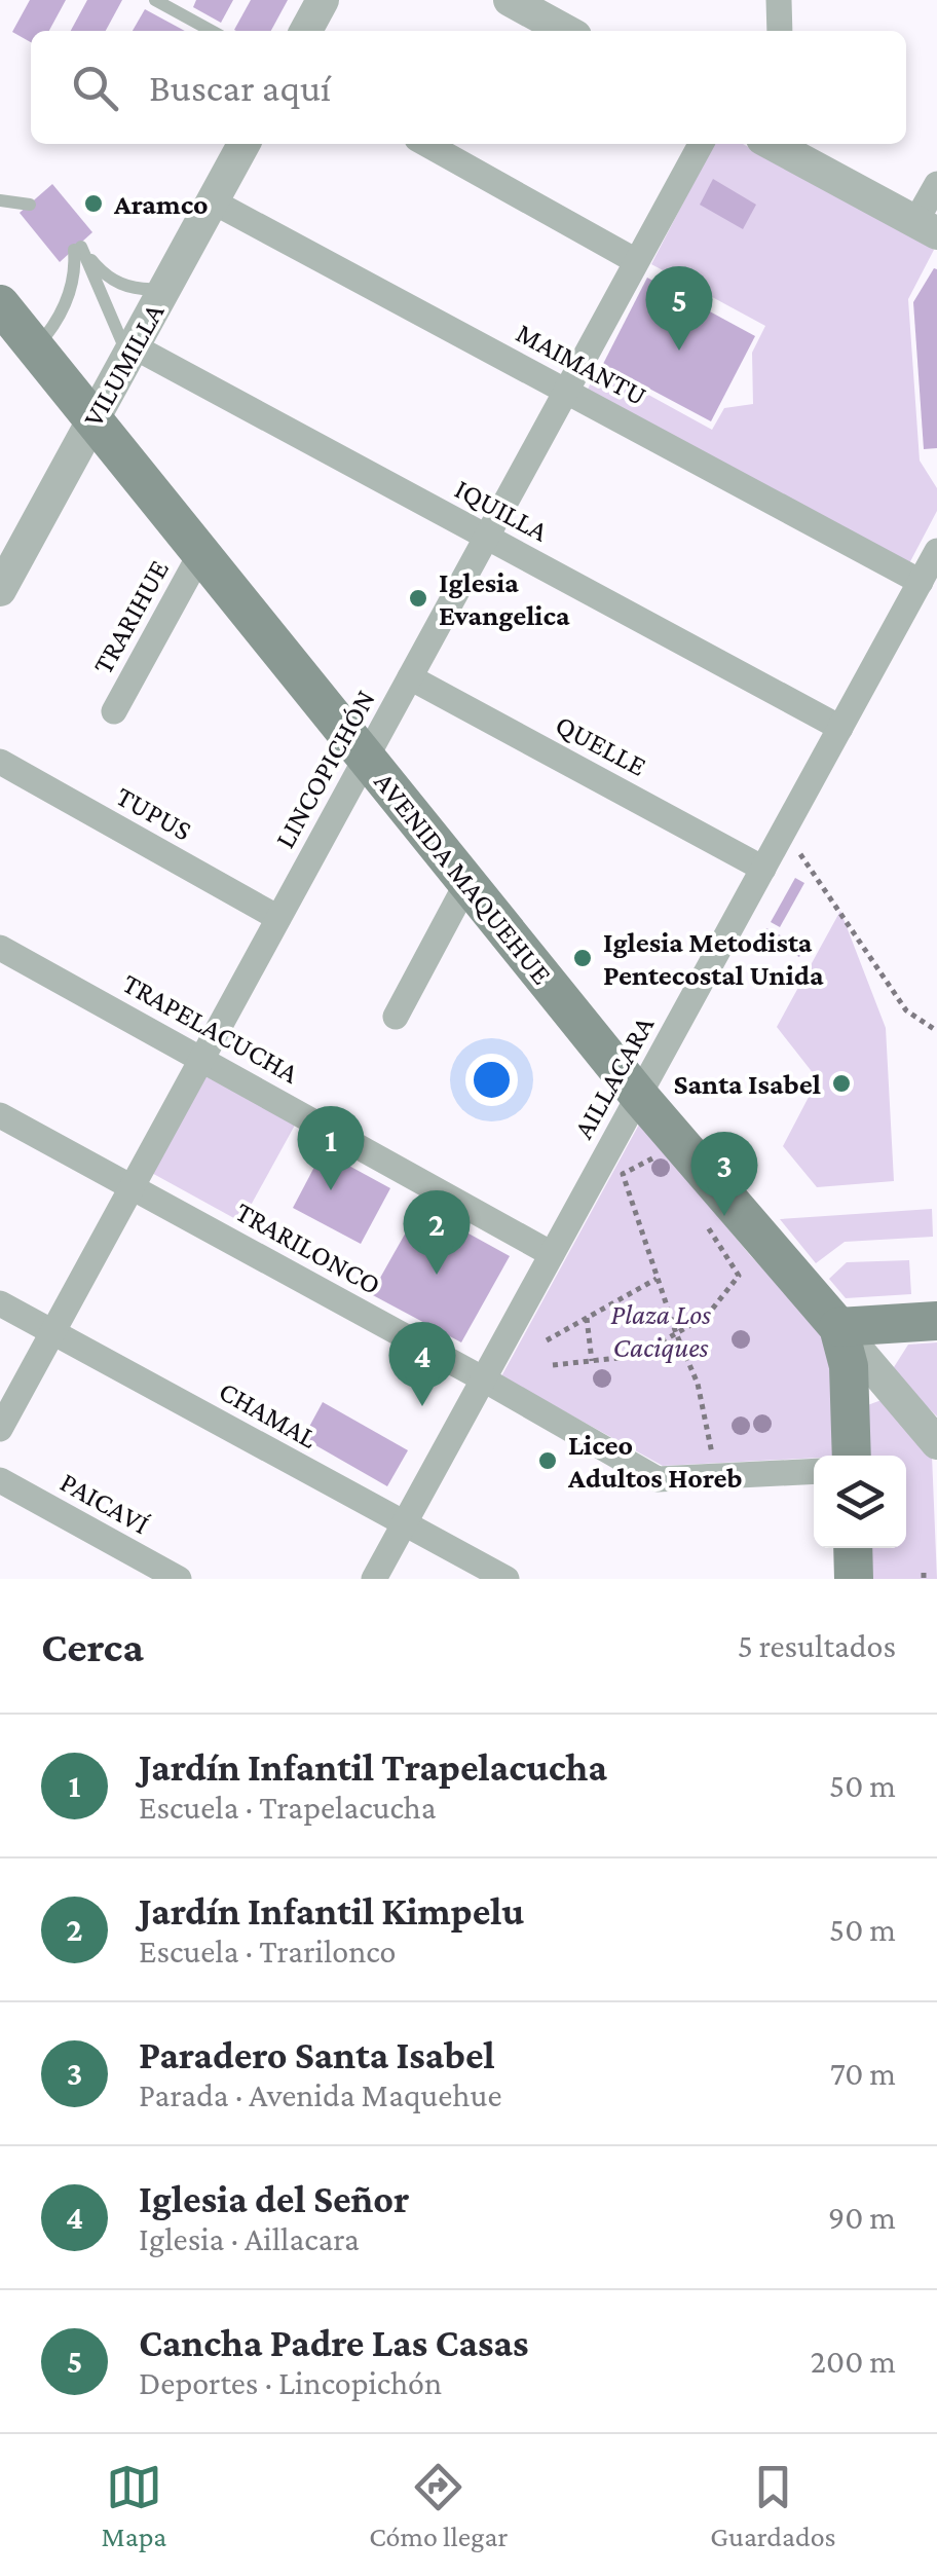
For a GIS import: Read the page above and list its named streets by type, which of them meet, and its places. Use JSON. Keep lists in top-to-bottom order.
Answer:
{
  "streets": {
    "main road": ["AVENIDA MAQUEHUE"],
    "street": [
      "MAIMANTU",
      "VILUMILLA",
      "IQUILLA",
      "TRARIHUE",
      "QUELLE",
      "LINCOPICHÓN",
      "TUPUS",
      "TRAPELACUCHA",
      "AILLACARA",
      "TRARILONCO",
      "CHAMAL",
      "PAICAVÍ"
    ]
  },
  "crossings": [
    ["MAIMANTU", "VILUMILLA"],
    ["MAIMANTU", "LINCOPICHÓN"],
    ["MAIMANTU", "AILLACARA"],
    ["VILUMILLA", "IQUILLA"],
    ["VILUMILLA", "AVENIDA MAQUEHUE"],
    ["IQUILLA", "LINCOPICHÓN"],
    ["IQUILLA", "AILLACARA"],
    ["TRARIHUE", "AVENIDA MAQUEHUE"],
    ["QUELLE", "LINCOPICHÓN"],
    ["QUELLE", "AILLACARA"],
    ["LINCOPICHÓN", "TUPUS"],
    ["LINCOPICHÓN", "AVENIDA MAQUEHUE"],
    ["LINCOPICHÓN", "TRAPELACUCHA"],
    ["LINCOPICHÓN", "TRARILONCO"],
    ["LINCOPICHÓN", "CHAMAL"],
    ["AVENIDA MAQUEHUE", "AILLACARA"],
    ["TRAPELACUCHA", "AILLACARA"],
    ["AILLACARA", "TRARILONCO"],
    ["AILLACARA", "CHAMAL"]
  ],
  "parks": ["Plaza Los Caciques"],
  "places": [
    "Aramco",
    "Iglesia Evangelica",
    "Iglesia Metodista Pentecostal Unida",
    "Santa Isabel",
    "Liceo Adultos Horeb"
  ],
  "page": {
    "search": "Buscar aquí",
    "pins": [
      "5",
      "1",
      "3",
      "2",
      "4"
    ],
    "heading": ["Cerca", "5 resultados"],
    "list": [
      {
        "mark": "1",
        "name": "Jardín Infantil Trapelacucha",
        "note": "Escuela · Trapelacucha",
        "value": "50 m"
      },
      {
        "mark": "2",
        "name": "Jardín Infantil Kimpelu",
        "note": "Escuela · Trarilonco",
        "value": "50 m"
      },
      {
        "mark": "3",
        "name": "Paradero Santa Isabel",
        "note": "Parada · Avenida Maquehue",
        "value": "70 m"
      },
      {
        "mark": "4",
        "name": "Iglesia del Señor",
        "note": "Iglesia · Aillacara",
        "value": "90 m"
      },
      {
        "mark": "5",
        "name": "Cancha Padre Las Casas",
        "note": "Deportes · Lincopichón",
        "value": "200 m"
      }
    ],
    "nav": ["Mapa", "Cómo llegar", "Guardados"]
  }
}
